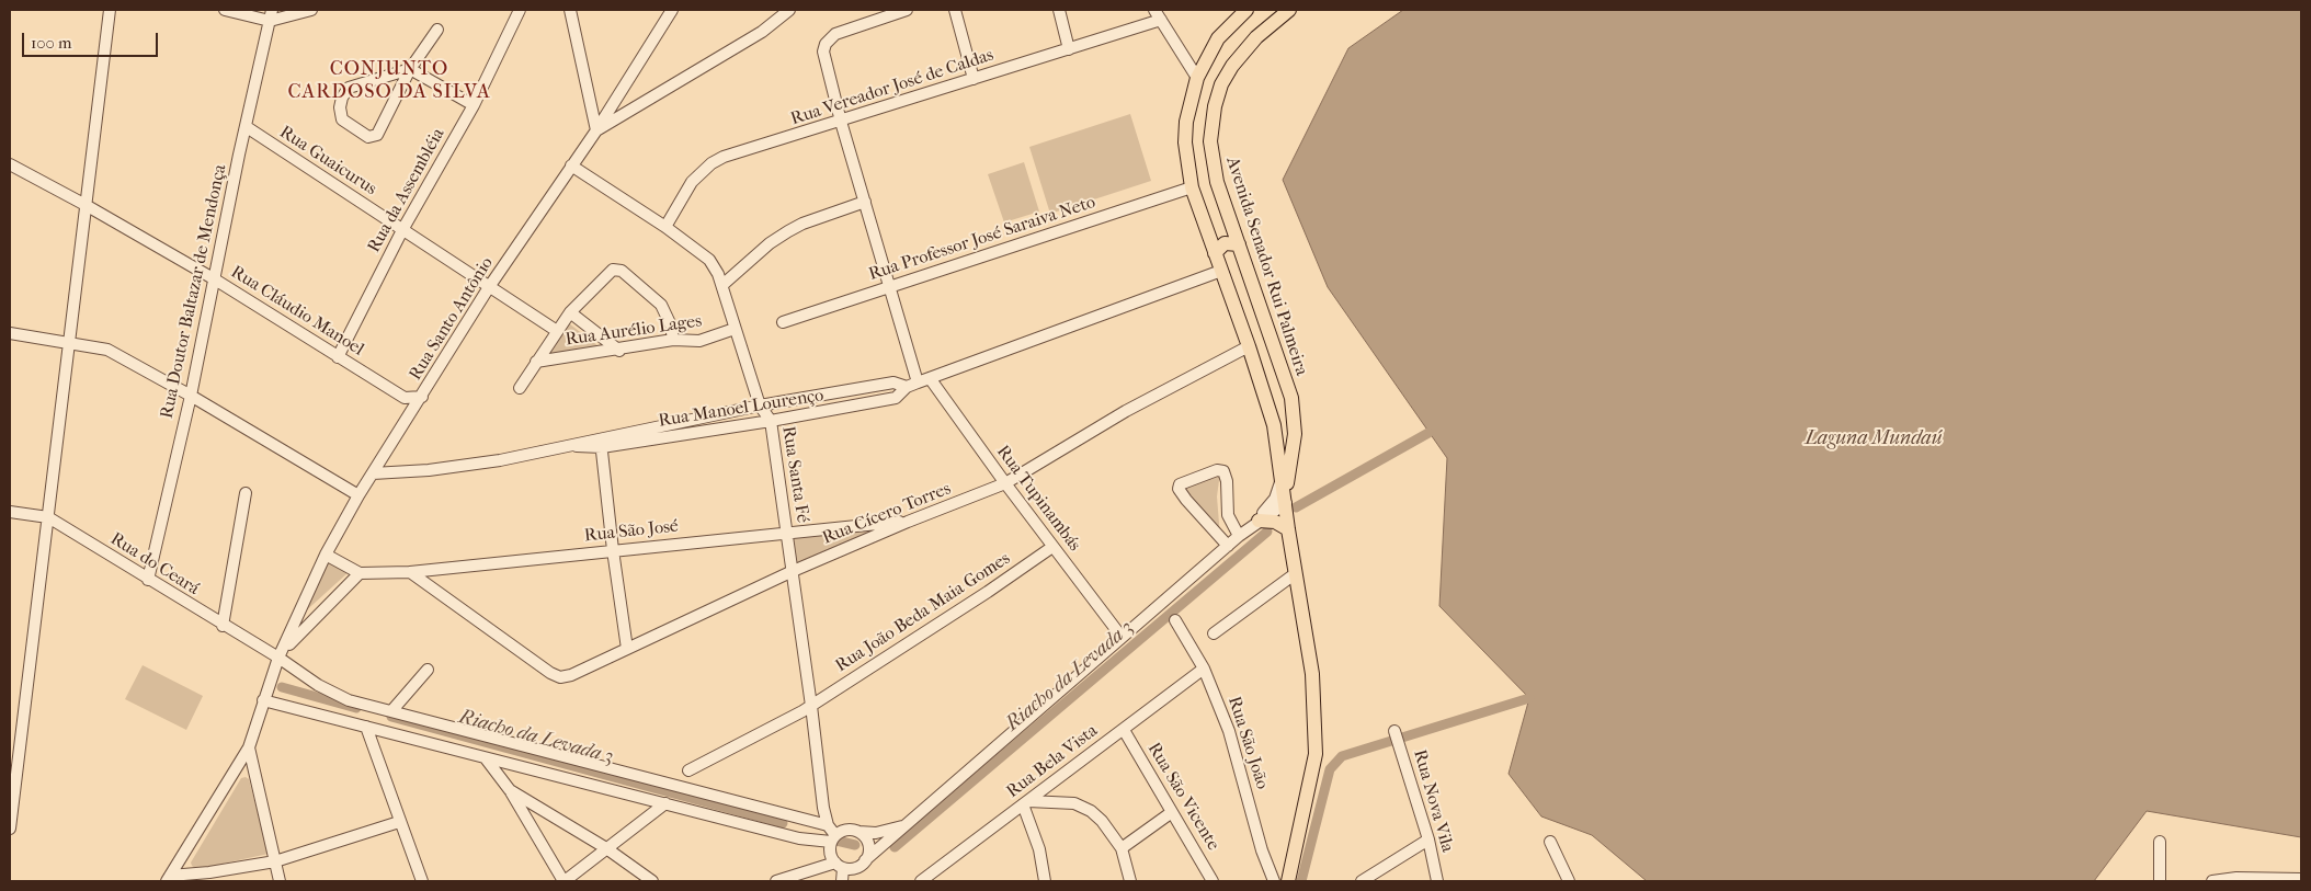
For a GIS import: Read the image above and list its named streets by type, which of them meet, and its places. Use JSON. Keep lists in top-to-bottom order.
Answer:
{
  "streets": {
    "main road": ["Avenida Senador Rui Palmeira"],
    "street": [
      "Rua Vereador José de Caldas",
      "Rua Guaicurus",
      "Rua da Assembléia",
      "Rua Professor José Saraiva Neto",
      "Rua Doutor Baltazar de Mendonça",
      "Rua Cláudio Manoel",
      "Rua Santo Antônio",
      "Rua Aurélio Lages",
      "Rua Manoel Lourenço",
      "Rua Santa Fé",
      "Rua Tupinambás",
      "Rua Cícero Torres",
      "Rua São José",
      "Rua do Ceará",
      "Rua João Beda Maia Gomes",
      "Rua São João",
      "Rua Bela Vista",
      "Rua São Vicente",
      "Rua Nova Vila"
    ]
  },
  "crossings": [
    ["Rua Vereador José de Caldas", "Rua Santa Fé"],
    ["Rua Guaicurus", "Rua da Assembléia"],
    ["Rua Guaicurus", "Rua Doutor Baltazar de Mendonça"],
    ["Rua Guaicurus", "Rua Santo Antônio"],
    ["Rua da Assembléia", "Rua Cláudio Manoel"],
    ["Rua Professor José Saraiva Neto", "Avenida Senador Rui Palmeira"],
    ["Avenida Senador Rui Palmeira", "Rua Manoel Lourenço"],
    ["Avenida Senador Rui Palmeira", "Rua Cícero Torres"],
    ["Rua Doutor Baltazar de Mendonça", "Rua Cláudio Manoel"],
    ["Rua Doutor Baltazar de Mendonça", "Rua do Ceará"],
    ["Rua Santo Antônio", "Rua Manoel Lourenço"],
    ["Rua Santo Antônio", "Rua Santa Fé"],
    ["Rua Santo Antônio", "Rua do Ceará"],
    ["Rua Aurélio Lages", "Rua Santa Fé"],
    ["Rua Manoel Lourenço", "Rua Santa Fé"],
    ["Rua Manoel Lourenço", "Rua Tupinambás"],
    ["Rua Santa Fé", "Rua Cícero Torres"],
    ["Rua Santa Fé", "Rua São José"],
    ["Rua Santa Fé", "Rua do Ceará"],
    ["Rua Santa Fé", "Rua João Beda Maia Gomes"],
    ["Rua Tupinambás", "Rua Cícero Torres"],
    ["Rua Tupinambás", "Rua João Beda Maia Gomes"],
    ["Rua Cícero Torres", "Rua São José"],
    ["Rua São João", "Rua Bela Vista"],
    ["Rua Bela Vista", "Rua São Vicente"]
  ],
  "districts": ["CONJUNTO CARDOSO DA SILVA"],
  "water": ["Laguna Mundaú", "Riacho da Levada 3"],
  "scale_bar": "100 m"
}
